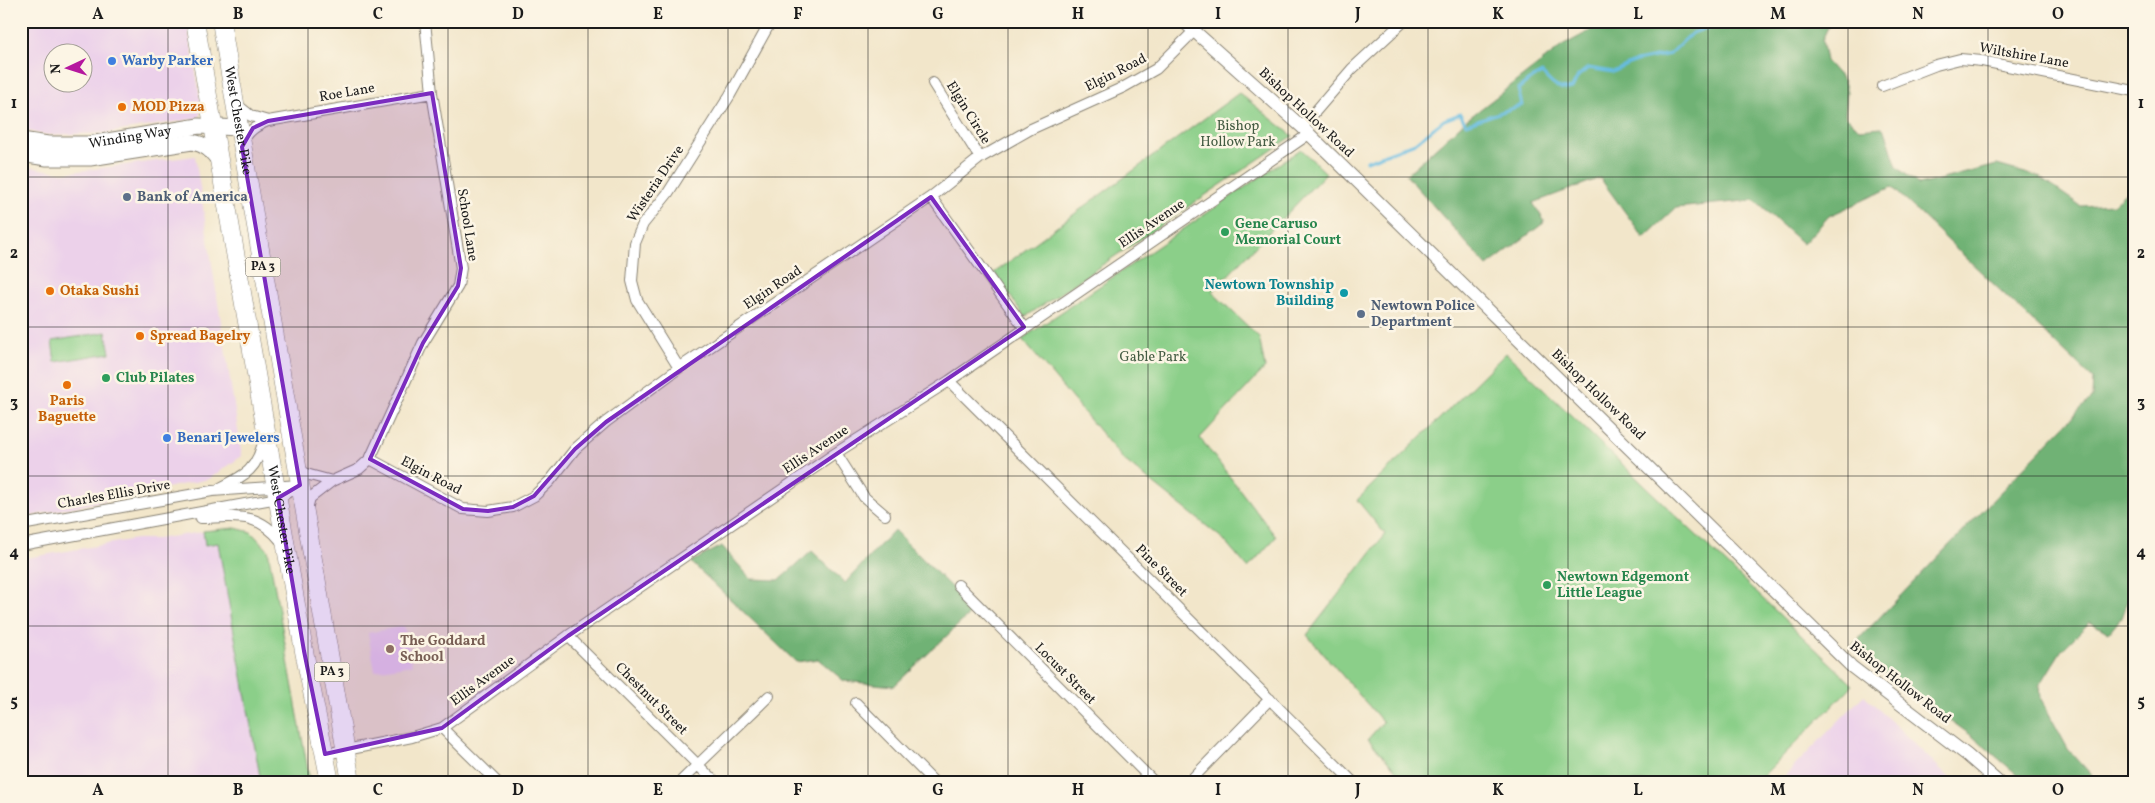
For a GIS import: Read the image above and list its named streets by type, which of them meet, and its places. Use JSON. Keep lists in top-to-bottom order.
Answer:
{
  "streets": {
    "highway": ["West Chester Pike", "PA 3"],
    "main road": ["Winding Way"],
    "street": [
      "Wiltshire Lane",
      "Elgin Road",
      "Roe Lane",
      "Elgin Circle",
      "Bishop Hollow Road",
      "Wisteria Drive",
      "Ellis Avenue",
      "School Lane",
      "Charles Ellis Drive",
      "Pine Street",
      "Locust Street",
      "Chestnut Street"
    ]
  },
  "crossings": [
    ["Elgin Road", "Elgin Circle"],
    ["Elgin Road", "Bishop Hollow Road"],
    ["Elgin Road", "Wisteria Drive"],
    ["Elgin Road", "School Lane"],
    ["Roe Lane", "West Chester Pike"],
    ["Roe Lane", "School Lane"],
    ["Bishop Hollow Road", "Ellis Avenue"],
    ["West Chester Pike", "Winding Way"],
    ["West Chester Pike", "Ellis Avenue"],
    ["West Chester Pike", "School Lane"],
    ["West Chester Pike", "Charles Ellis Drive"],
    ["Ellis Avenue", "Pine Street"],
    ["Ellis Avenue", "Chestnut Street"]
  ],
  "parks": ["Bishop Hollow Park", "Gable Park"],
  "places": [
    "Warby Parker",
    "MOD Pizza",
    "Bank of America",
    "Gene Caruso Memorial Court",
    "Otaka Sushi",
    "Newtown Township Building",
    "Newtown Police Department",
    "Spread Bagelry",
    "Club Pilates",
    "Paris Baguette",
    "Benari Jewelers",
    "Newtown Edgemont Little League",
    "The Goddard School"
  ],
  "north": "left",
  "grid": {
    "columns": [
      "A",
      "B",
      "C",
      "D",
      "E",
      "F",
      "G",
      "H",
      "I",
      "J",
      "K",
      "L",
      "M",
      "N",
      "O"
    ],
    "rows": [
      "1",
      "2",
      "3",
      "4",
      "5"
    ]
  }
}
